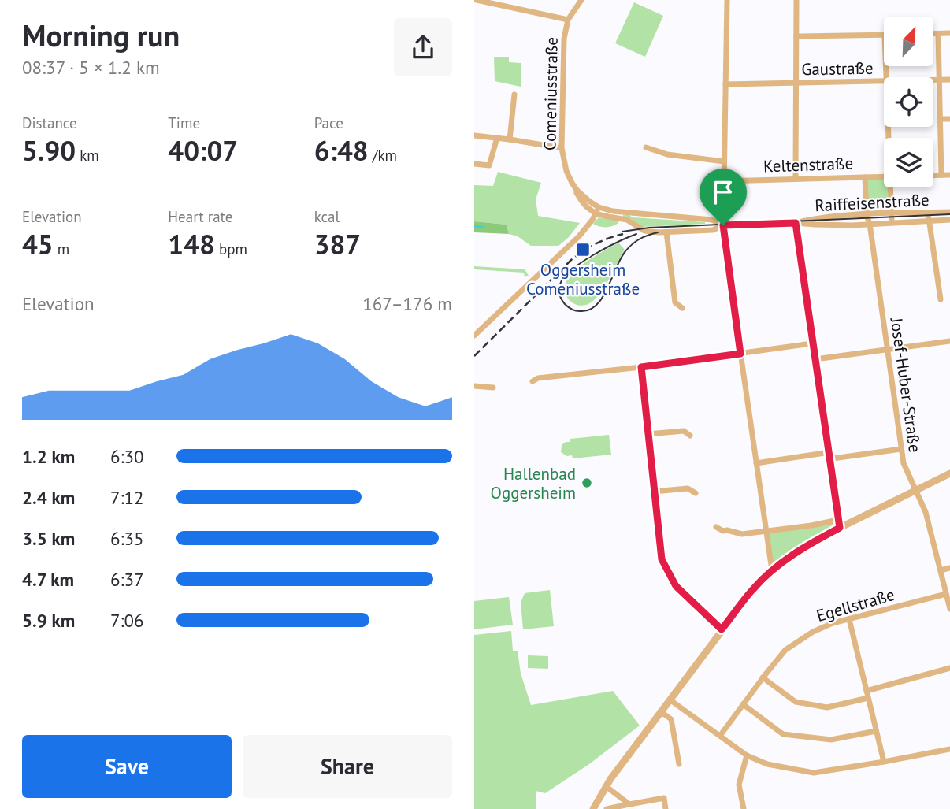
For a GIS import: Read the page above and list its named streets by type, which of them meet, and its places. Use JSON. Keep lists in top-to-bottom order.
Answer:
{
  "streets": {
    "street": [
      "Gaustraße",
      "Comeniusstraße",
      "Keltenstraße",
      "Raiffeisenstraße",
      "Josef-Huber-Straße",
      "Egellstraße"
    ]
  },
  "crossings": [
    ["Comeniusstraße", "Raiffeisenstraße"],
    ["Keltenstraße", "Josef-Huber-Straße"],
    ["Raiffeisenstraße", "Josef-Huber-Straße"],
    ["Josef-Huber-Straße", "Egellstraße"]
  ],
  "places": {
    "transit": ["Oggersheim Comeniusstraße"],
    "other": ["Hallenbad Oggersheim"]
  },
  "north": "top right",
  "page": {
    "heading": ["Morning run", "08:37 · 5 × 1.2 km"],
    "stats": [
      ["Distance", "5.90 km"],
      ["Time", "40:07"],
      ["Pace", "6:48 /km"],
      ["Elevation", "45 m"],
      ["Heart rate", "148 bpm"],
      ["kcal", "387"]
    ],
    "chart": ["Elevation", "167–176 m"],
    "list": [
      {
        "name": "1.2 km",
        "note": "6:30"
      },
      {
        "name": "2.4 km",
        "note": "7:12"
      },
      {
        "name": "3.5 km",
        "note": "6:35"
      },
      {
        "name": "4.7 km",
        "note": "6:37"
      },
      {
        "name": "5.9 km",
        "note": "7:06"
      }
    ],
    "buttons": ["Save", "Share"]
  }
}
